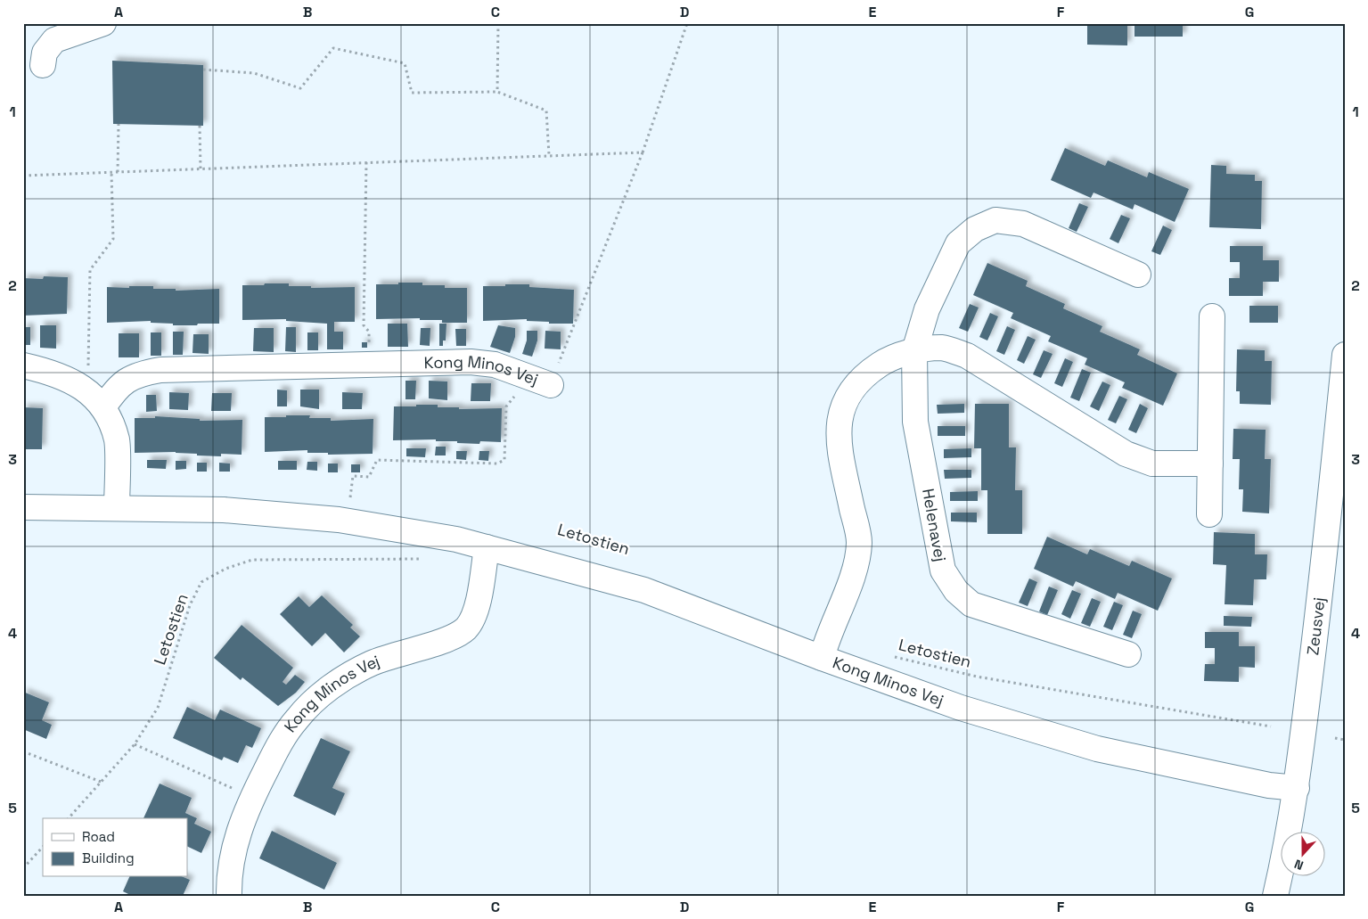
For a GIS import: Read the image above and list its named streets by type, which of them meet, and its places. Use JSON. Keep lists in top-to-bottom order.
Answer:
{
  "streets": {
    "street": ["Kong Minos Vej", "Helenavej", "Zeusvej"],
    "path": ["Letostien"]
  },
  "crossings": [
    ["Kong Minos Vej", "Zeusvej"]
  ],
  "legend": ["Road", "Building"],
  "north": "bottom",
  "grid": {
    "columns": [
      "A",
      "B",
      "C",
      "D",
      "E",
      "F",
      "G"
    ],
    "rows": [
      "1",
      "2",
      "3",
      "4",
      "5"
    ]
  }
}
